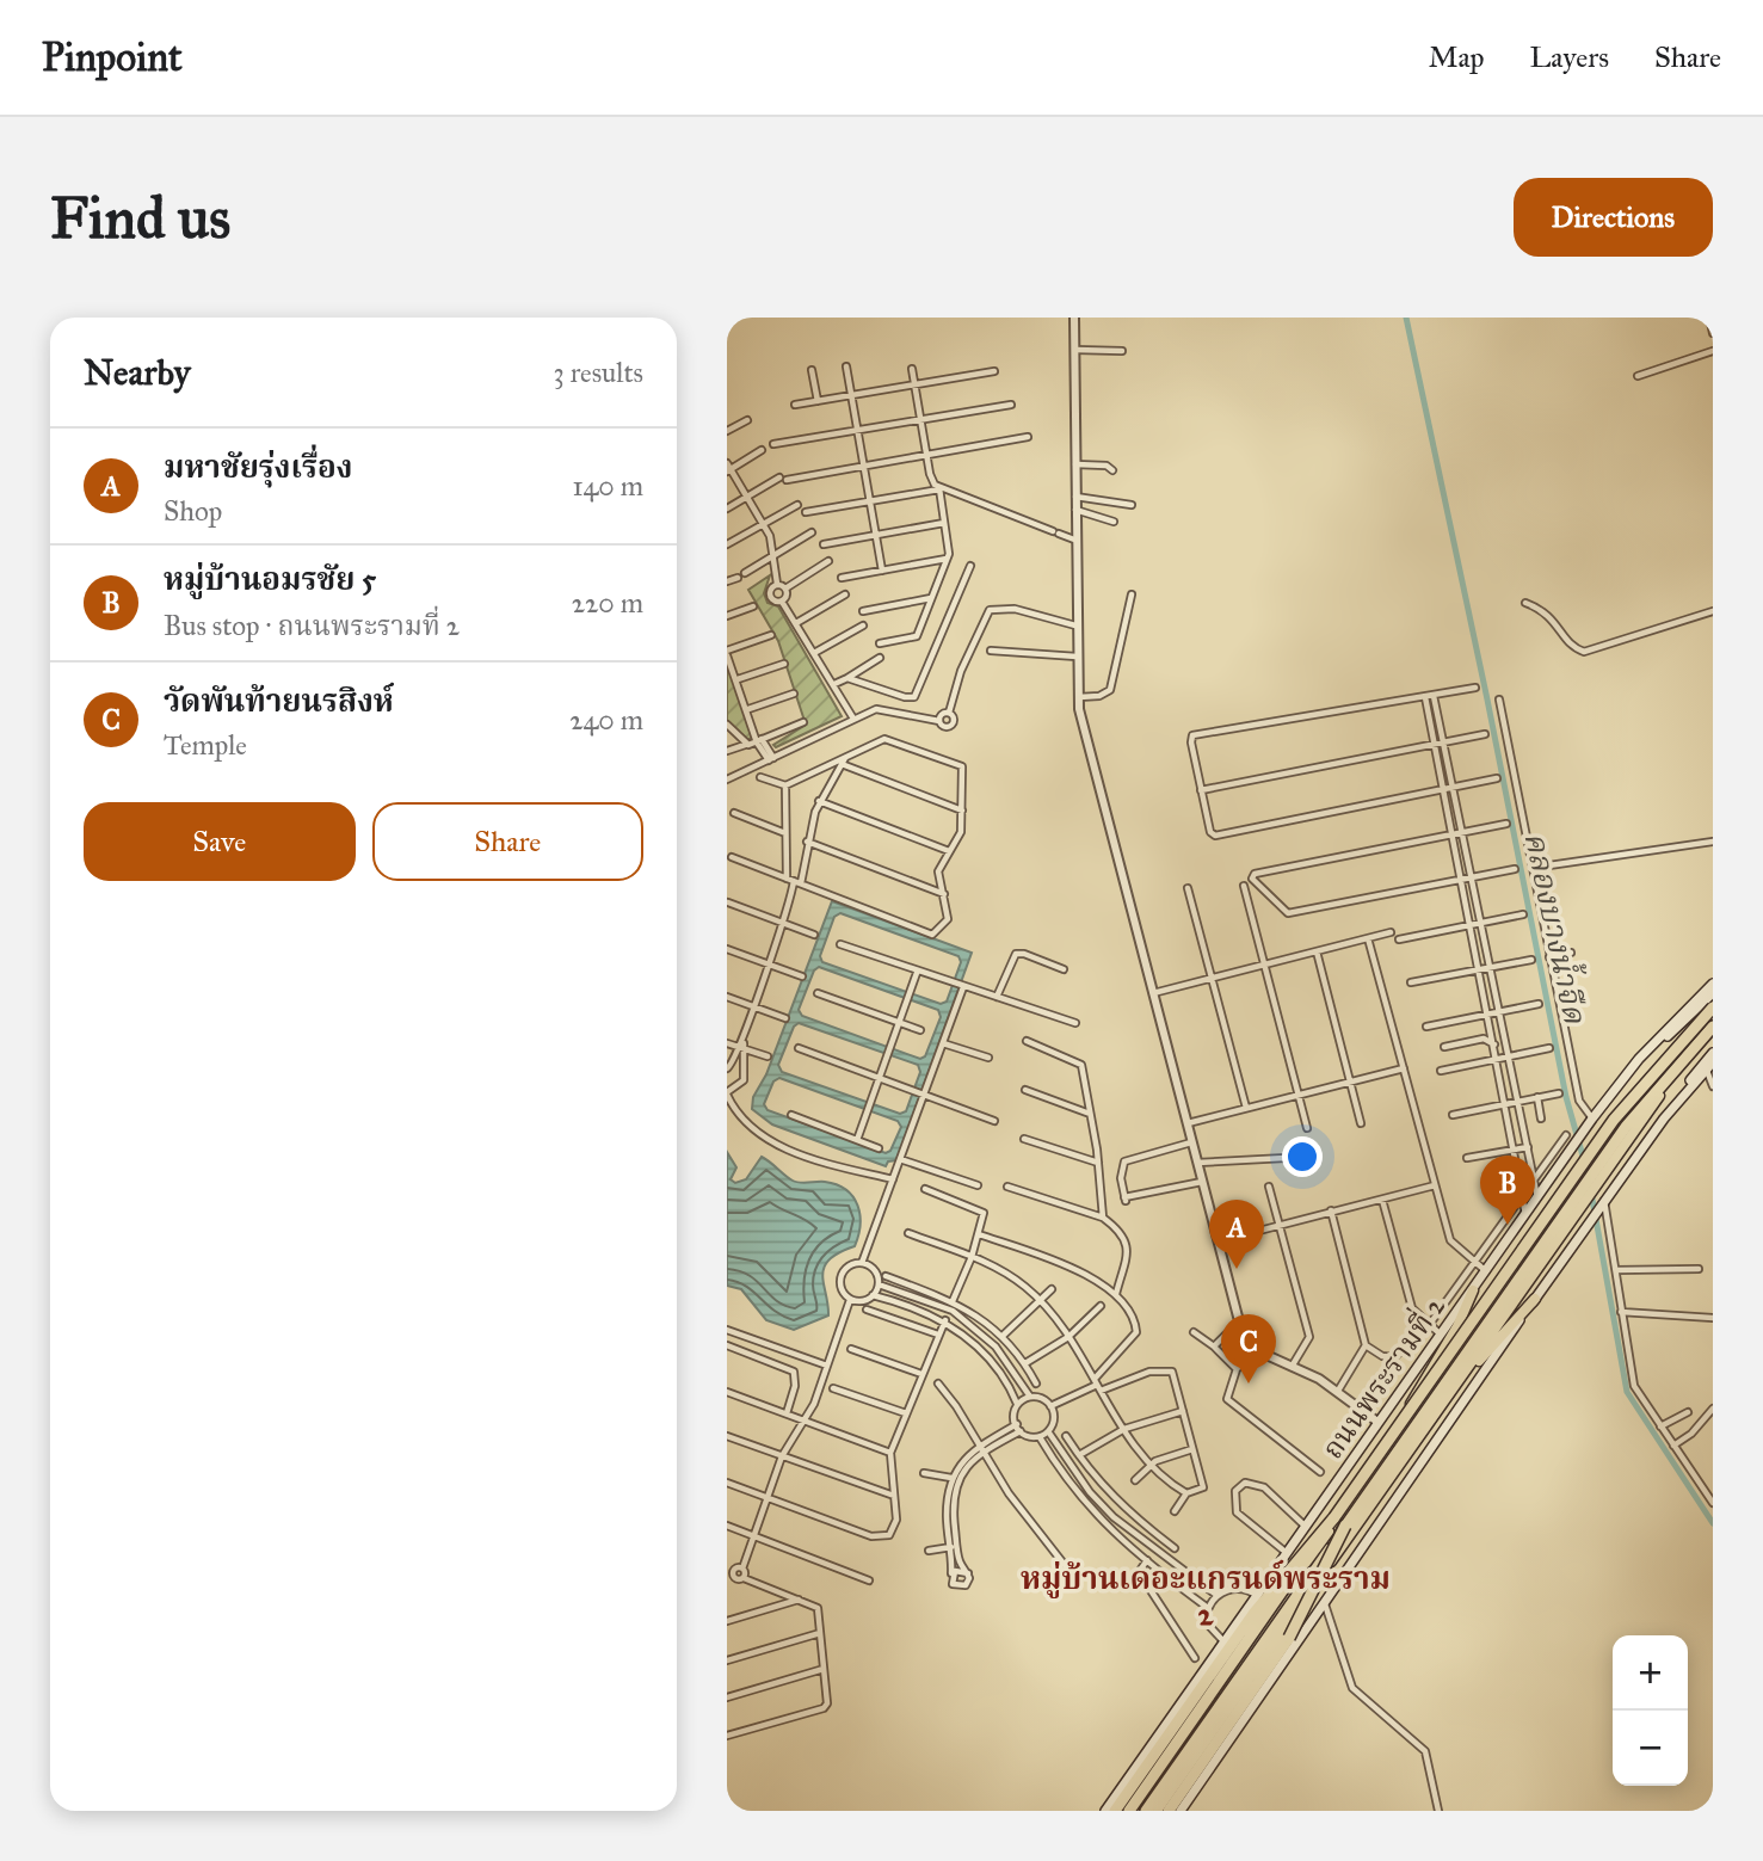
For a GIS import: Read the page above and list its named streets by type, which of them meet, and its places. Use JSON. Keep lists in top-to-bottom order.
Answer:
{
  "streets": {
    "highway": ["ถนนพระรามที่ 2"]
  },
  "districts": ["หมู่บ้านเดอะแกรนด์พระราม 2"],
  "water": ["คลองบางน้ำจืด"],
  "page": {
    "header": "Pinpoint",
    "nav": ["Map", "Layers", "Share"],
    "buttons": [
      "Directions",
      ["Save", "Share"]
    ],
    "title": "Find us",
    "heading": ["Nearby", "3 results"],
    "list": [
      {
        "mark": "A",
        "name": "มหาชัยรุ่งเรื่อง",
        "note": "Shop",
        "value": "140 m"
      },
      {
        "mark": "B",
        "name": "หมู่บ้านอมรชัย 5",
        "note": "Bus stop · ถนนพระรามที่ 2",
        "value": "220 m"
      },
      {
        "mark": "C",
        "name": "วัดพันท้ายนรสิงห์",
        "note": "Temple",
        "value": "240 m"
      }
    ],
    "pins": ["B", "A", "C"],
    "map_buttons": ["+", "−"]
  }
}
